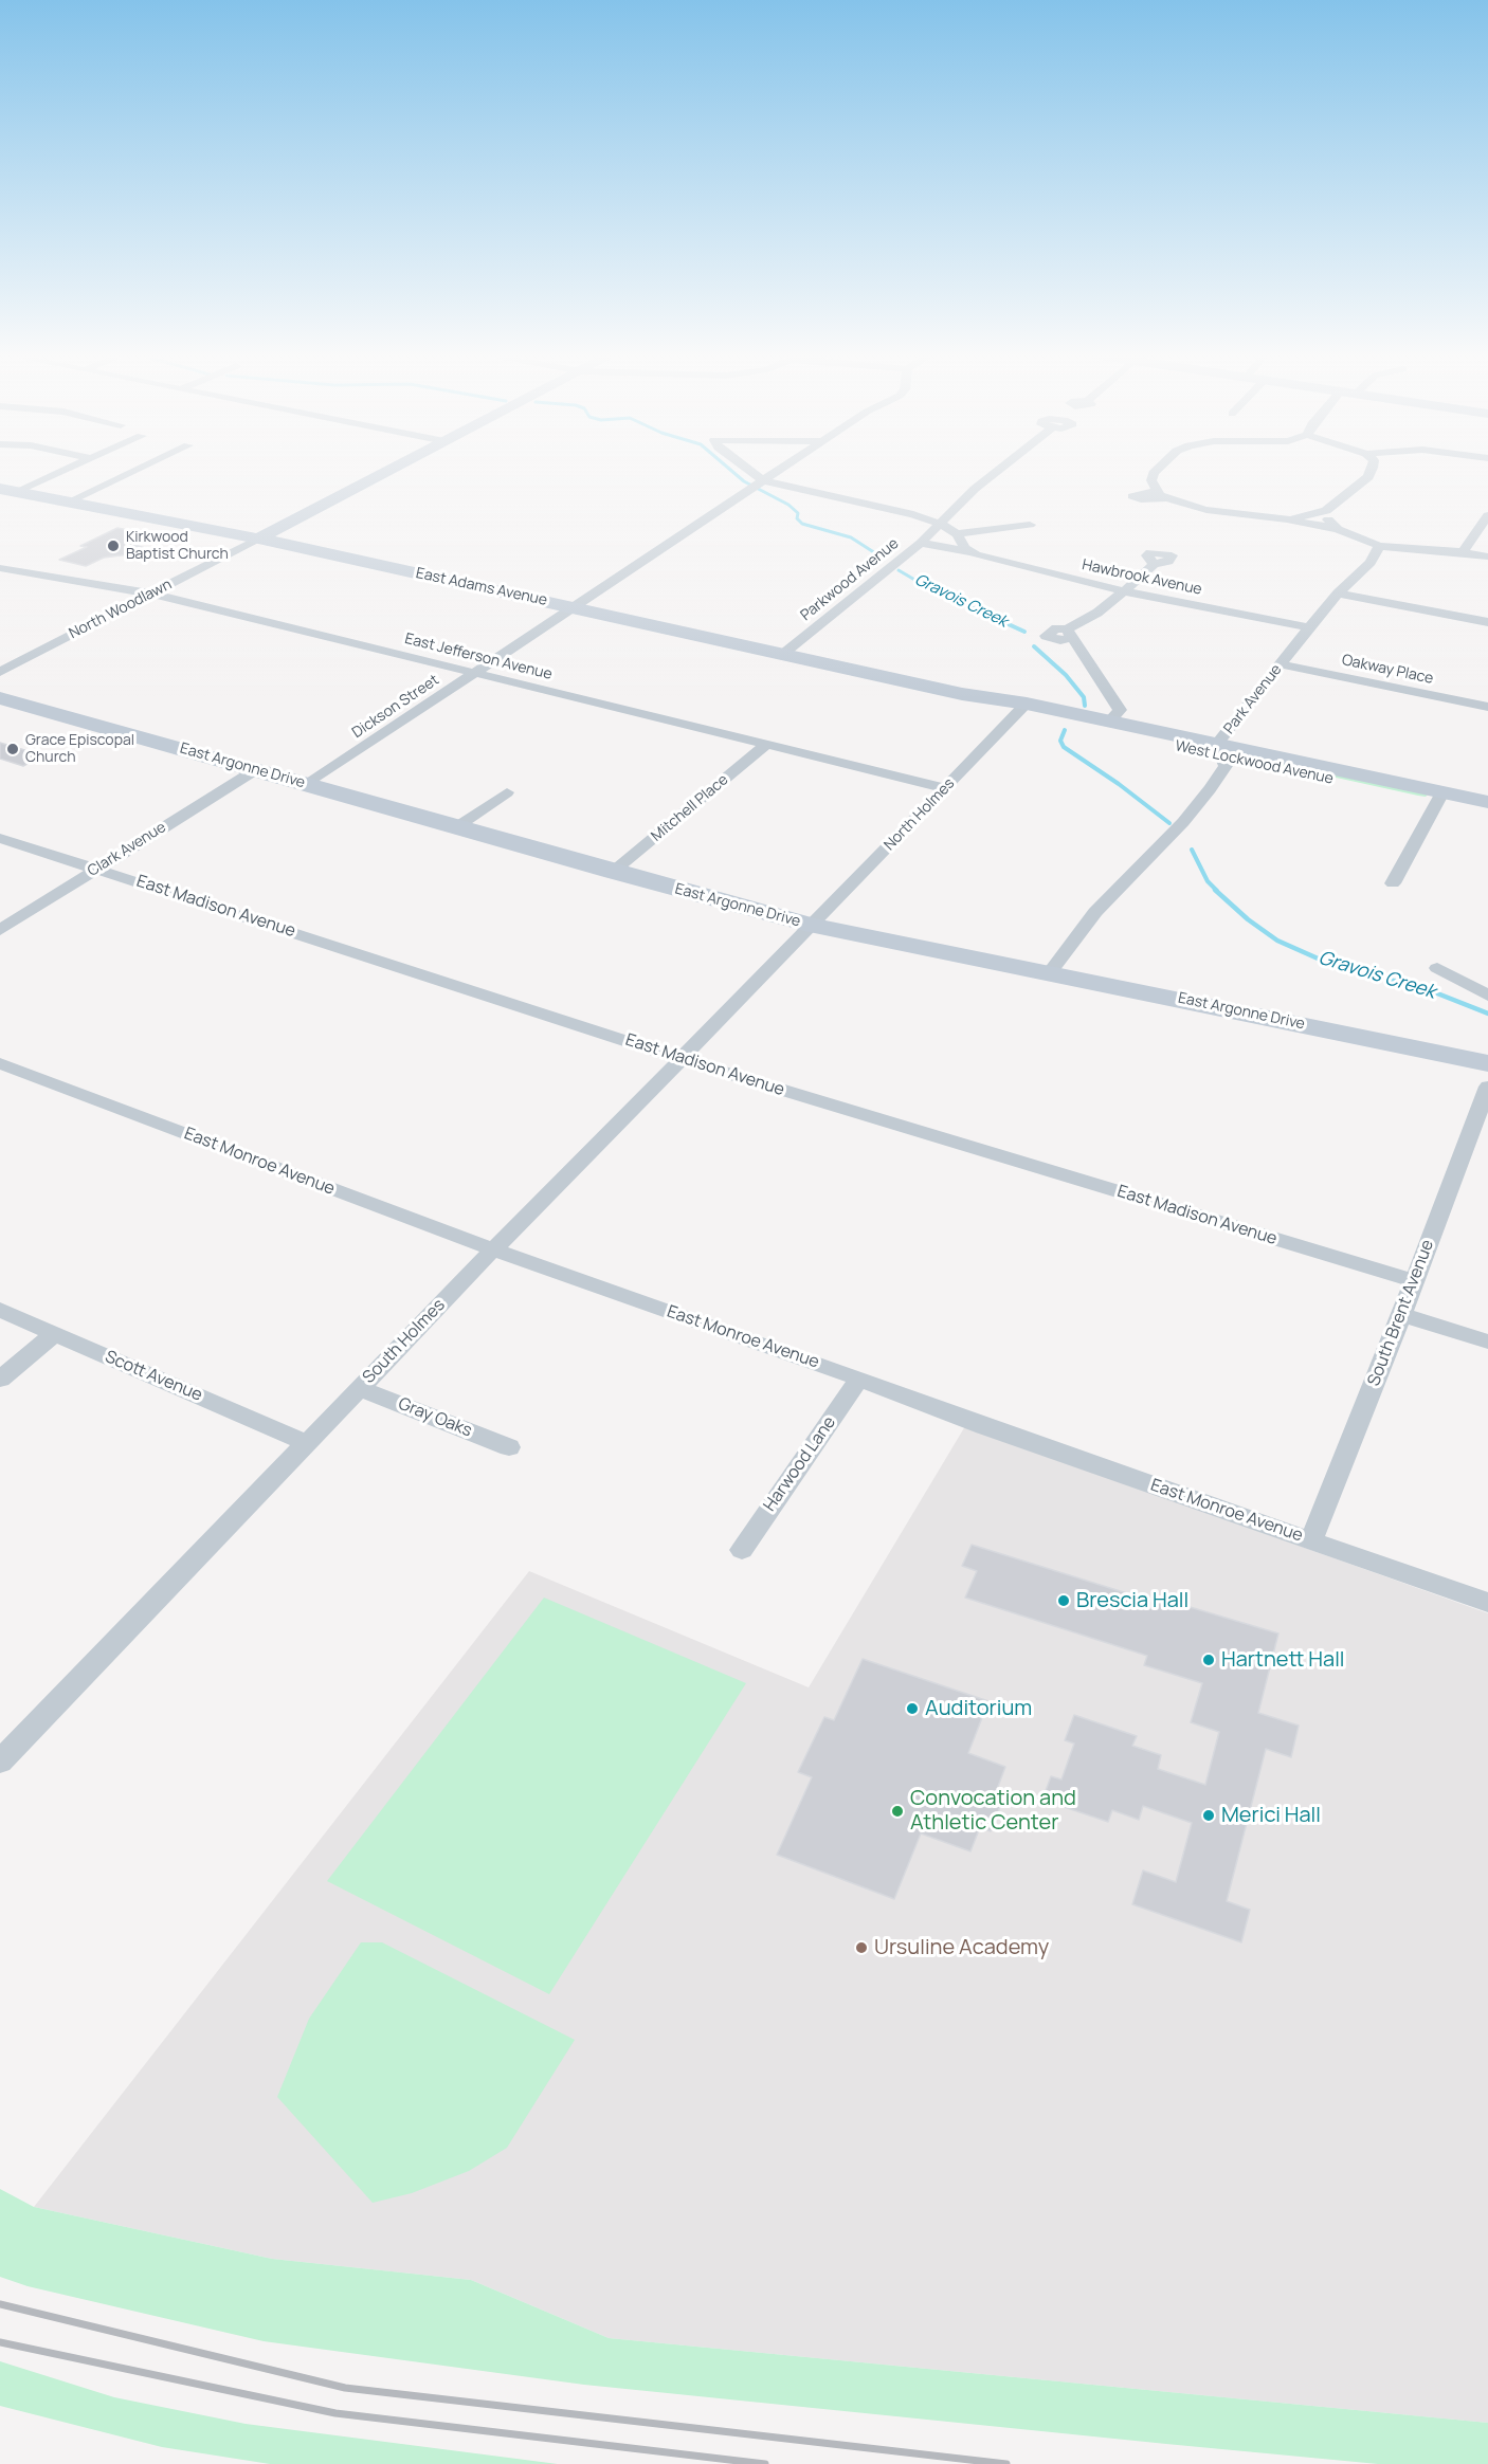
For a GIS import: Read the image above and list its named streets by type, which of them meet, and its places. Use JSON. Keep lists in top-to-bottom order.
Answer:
{
  "streets": {
    "street": [
      "Hawbrook Avenue",
      "Parkwood Avenue",
      "East Adams Avenue",
      "North Woodlawn",
      "East Jefferson Avenue",
      "Oakway Place",
      "Park Avenue",
      "Dickson Street",
      "West Lockwood Avenue",
      "East Argonne Drive",
      "Mitchell Place",
      "North Holmes",
      "Clark Avenue",
      "East Madison Avenue",
      "East Monroe Avenue",
      "South Brent Avenue",
      "South Holmes",
      "Scott Avenue",
      "Gray Oaks",
      "Harwood Lane"
    ]
  },
  "crossings": [
    ["Hawbrook Avenue", "Parkwood Avenue"],
    ["Hawbrook Avenue", "Park Avenue"],
    ["Parkwood Avenue", "East Adams Avenue"],
    ["East Adams Avenue", "North Woodlawn"],
    ["East Adams Avenue", "Dickson Street"],
    ["East Adams Avenue", "West Lockwood Avenue"],
    ["East Adams Avenue", "North Holmes"],
    ["North Woodlawn", "East Jefferson Avenue"],
    ["East Jefferson Avenue", "Dickson Street"],
    ["East Jefferson Avenue", "Mitchell Place"],
    ["East Jefferson Avenue", "North Holmes"],
    ["Oakway Place", "Park Avenue"],
    ["Park Avenue", "West Lockwood Avenue"],
    ["Park Avenue", "East Argonne Drive"],
    ["Dickson Street", "East Argonne Drive"],
    ["West Lockwood Avenue", "North Holmes"],
    ["East Argonne Drive", "Mitchell Place"],
    ["East Argonne Drive", "North Holmes"],
    ["East Argonne Drive", "Clark Avenue"],
    ["East Argonne Drive", "South Holmes"],
    ["North Holmes", "South Holmes"],
    ["Clark Avenue", "East Madison Avenue"],
    ["East Madison Avenue", "South Brent Avenue"],
    ["East Madison Avenue", "South Holmes"],
    ["East Monroe Avenue", "South Brent Avenue"],
    ["East Monroe Avenue", "South Holmes"],
    ["East Monroe Avenue", "Harwood Lane"],
    ["South Holmes", "Scott Avenue"],
    ["South Holmes", "Gray Oaks"]
  ],
  "water": ["Gravois Creek"],
  "places": [
    "Kirkwood Baptist Church",
    "Grace Episcopal Church",
    "Brescia Hall",
    "Hartnett Hall",
    "Auditorium",
    "Convocation and Athletic Center",
    "Merici Hall",
    "Ursuline Academy"
  ]
}
